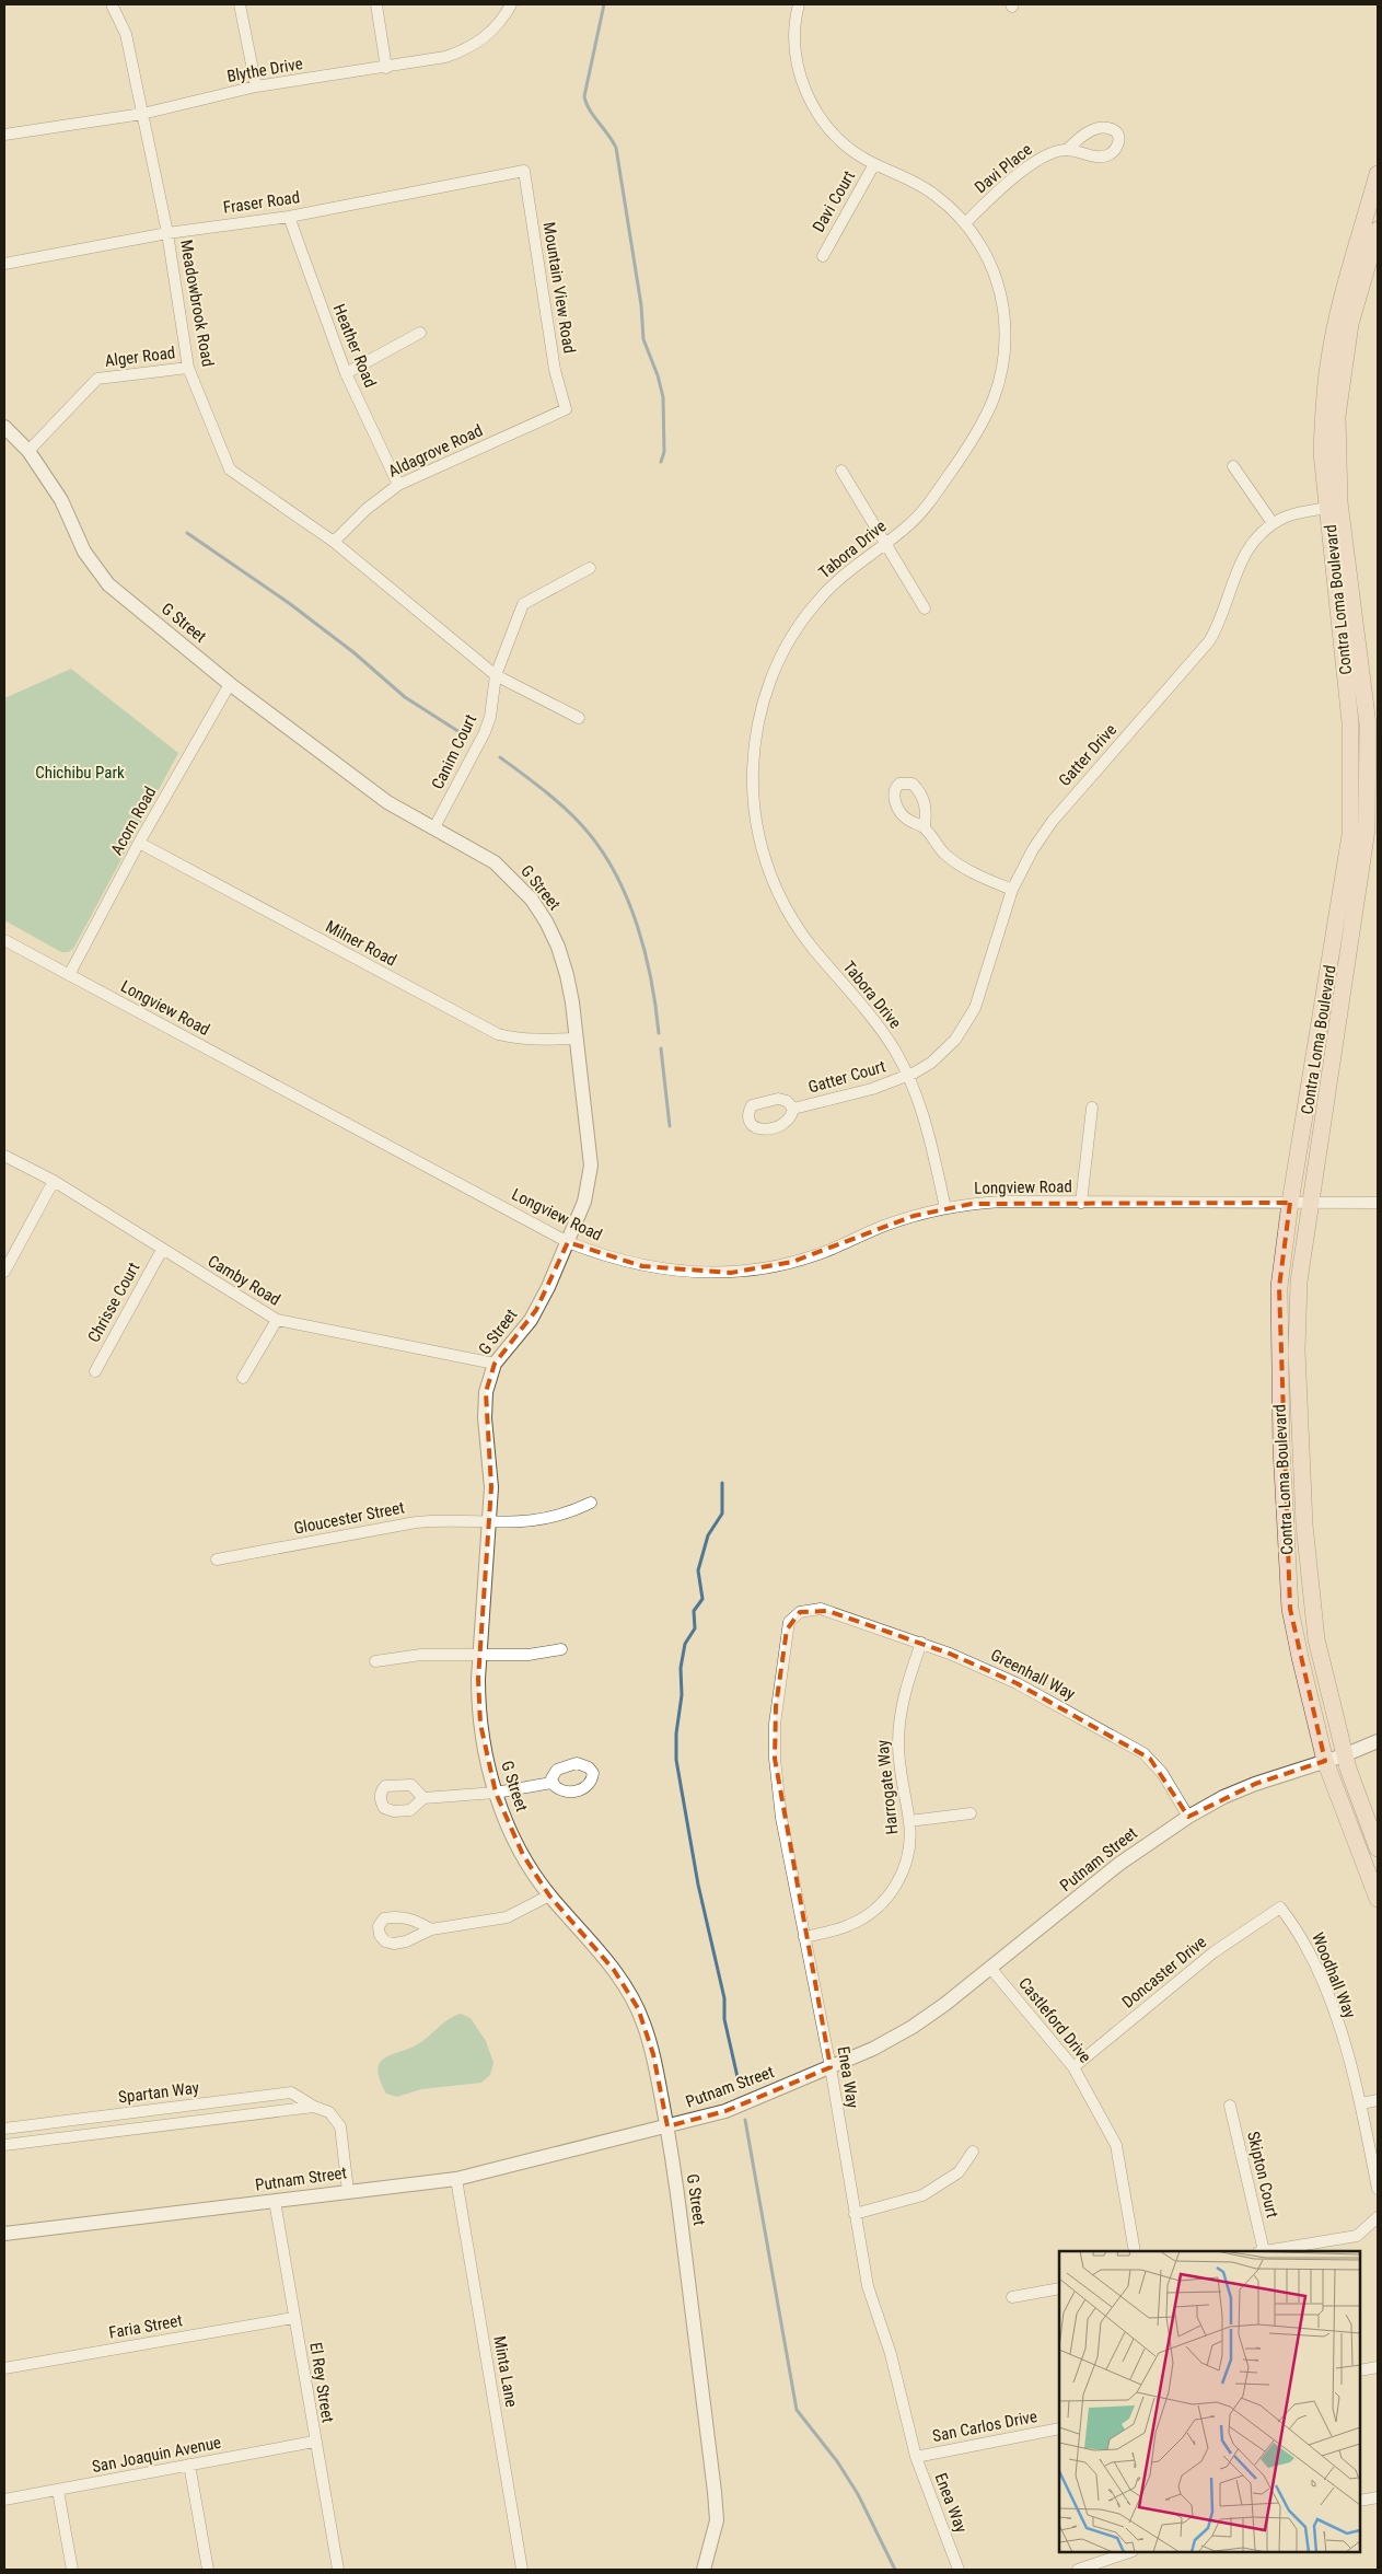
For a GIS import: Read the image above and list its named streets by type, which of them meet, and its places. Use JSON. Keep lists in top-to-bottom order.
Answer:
{
  "streets": {
    "main road": ["Contra Loma Boulevard"],
    "street": [
      "Blythe Drive",
      "Davi Place",
      "Davi Court",
      "Fraser Road",
      "Mountain View Road",
      "Meadowbrook Road",
      "Heather Road",
      "Alger Road",
      "Aldagrove Road",
      "Tabora Drive",
      "G Street",
      "Canim Court",
      "Gatter Drive",
      "Acorn Road",
      "Milner Road",
      "Longview Road",
      "Gatter Court",
      "Camby Road",
      "Chrisse Court",
      "Gloucester Street",
      "Greenhall Way",
      "Harrogate Way",
      "Putnam Street",
      "Doncaster Drive",
      "Woodhall Way",
      "Castleford Drive",
      "Enea Way",
      "Spartan Way",
      "Skipton Court",
      "Faria Street",
      "Minta Lane",
      "El Rey Street",
      "San Carlos Drive",
      "San Joaquin Avenue"
    ]
  },
  "crossings": [
    ["Blythe Drive", "Meadowbrook Road"],
    ["Davi Place", "Tabora Drive"],
    ["Davi Court", "Tabora Drive"],
    ["Fraser Road", "Mountain View Road"],
    ["Fraser Road", "Meadowbrook Road"],
    ["Fraser Road", "Heather Road"],
    ["Mountain View Road", "Aldagrove Road"],
    ["Meadowbrook Road", "Alger Road"],
    ["Meadowbrook Road", "Aldagrove Road"],
    ["Meadowbrook Road", "Canim Court"],
    ["Heather Road", "Aldagrove Road"],
    ["Alger Road", "G Street"],
    ["Tabora Drive", "Gatter Drive"],
    ["Tabora Drive", "Longview Road"],
    ["Tabora Drive", "Gatter Court"],
    ["Contra Loma Boulevard", "Gatter Drive"],
    ["Contra Loma Boulevard", "Longview Road"],
    ["Contra Loma Boulevard", "Putnam Street"],
    ["G Street", "Canim Court"],
    ["G Street", "Acorn Road"],
    ["G Street", "Milner Road"],
    ["G Street", "Longview Road"],
    ["G Street", "Camby Road"],
    ["G Street", "Gloucester Street"],
    ["G Street", "Putnam Street"],
    ["Gatter Drive", "Gatter Court"],
    ["Acorn Road", "Milner Road"],
    ["Acorn Road", "Longview Road"],
    ["Camby Road", "Chrisse Court"],
    ["Greenhall Way", "Harrogate Way"],
    ["Greenhall Way", "Putnam Street"],
    ["Greenhall Way", "Enea Way"],
    ["Harrogate Way", "Enea Way"],
    ["Putnam Street", "Castleford Drive"],
    ["Putnam Street", "Enea Way"],
    ["Putnam Street", "Spartan Way"],
    ["Putnam Street", "Minta Lane"],
    ["Putnam Street", "El Rey Street"],
    ["Doncaster Drive", "Woodhall Way"],
    ["Doncaster Drive", "Castleford Drive"],
    ["Enea Way", "San Carlos Drive"],
    ["Faria Street", "El Rey Street"],
    ["El Rey Street", "San Joaquin Avenue"]
  ],
  "parks": ["Chichibu Park"]
}
